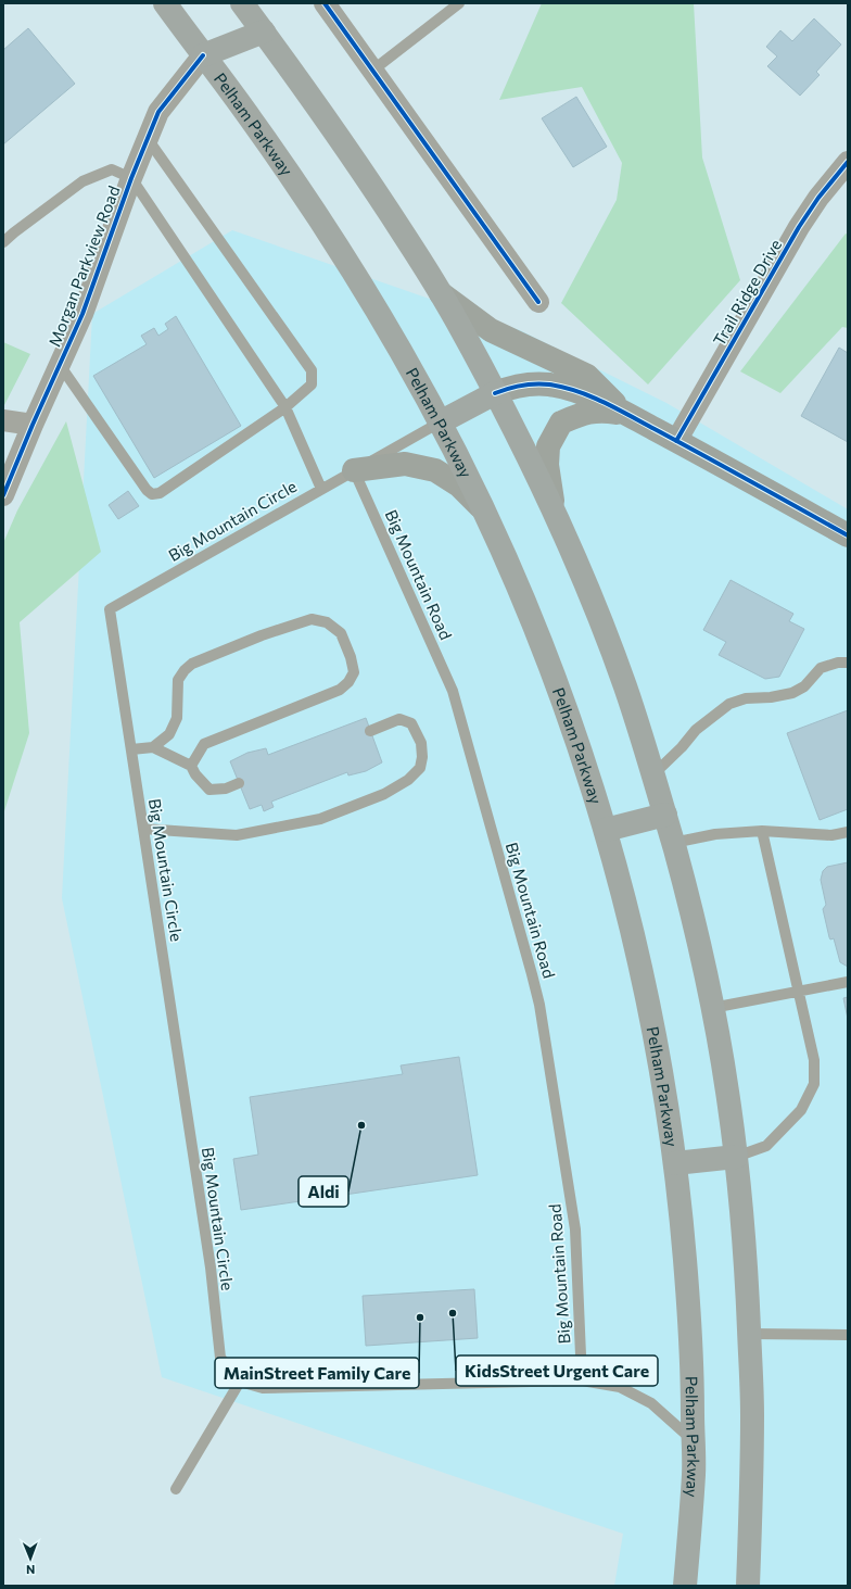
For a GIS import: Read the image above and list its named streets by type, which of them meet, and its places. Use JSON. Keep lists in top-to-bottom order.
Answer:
{
  "streets": {
    "main road": ["Pelham Parkway"],
    "street": ["Morgan Parkview Road", "Trail Ridge Drive"],
    "lane": ["Big Mountain Circle", "Big Mountain Road"]
  },
  "crossings": [
    ["Pelham Parkway", "Morgan Parkview Road"],
    ["Pelham Parkway", "Big Mountain Circle"],
    ["Big Mountain Circle", "Big Mountain Road"]
  ],
  "places": ["Aldi", "KidsStreet Urgent Care", "MainStreet Family Care"],
  "north": "bottom"
}
